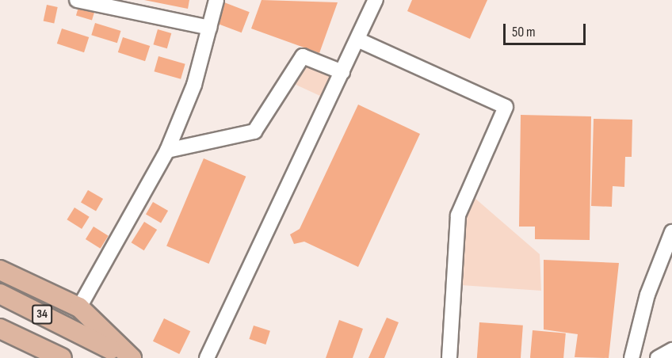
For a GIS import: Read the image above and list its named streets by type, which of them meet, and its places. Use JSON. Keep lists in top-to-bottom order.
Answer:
{
  "streets": {
    "main road": ["34"]
  },
  "scale_bar": "50 m"
}
